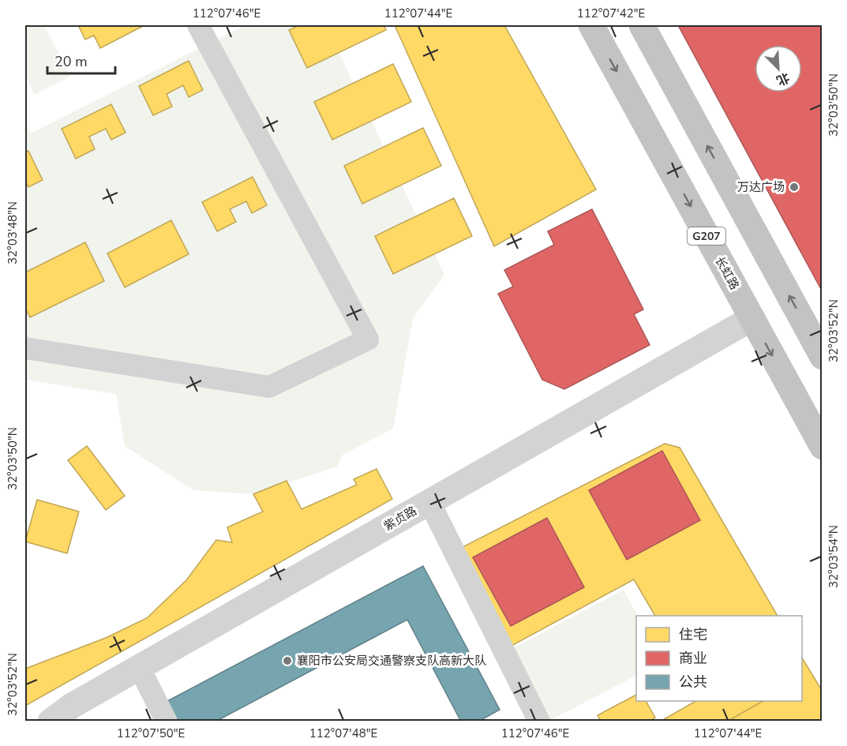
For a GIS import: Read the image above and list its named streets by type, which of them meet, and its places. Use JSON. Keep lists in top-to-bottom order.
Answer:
{
  "streets": {
    "highway": ["G207", "长虹路"],
    "street": ["紫贞路"]
  },
  "crossings": [
    ["长虹路", "紫贞路"]
  ],
  "places": ["万达广场", "襄阳市公安局交通警察支队高新大队"],
  "legend": ["住宅", "商业", "公共"],
  "scale_bar": "20 m",
  "north": "bottom right",
  "coordinates": [
    "112°07'46\"E",
    "112°07'44\"E",
    "112°07'42\"E",
    "32°03'50\"N",
    "32°03'48\"N",
    "32°03'52\"N",
    "32°03'54\"N",
    "112°07'50\"E",
    "112°07'48\"E"
  ]
}
